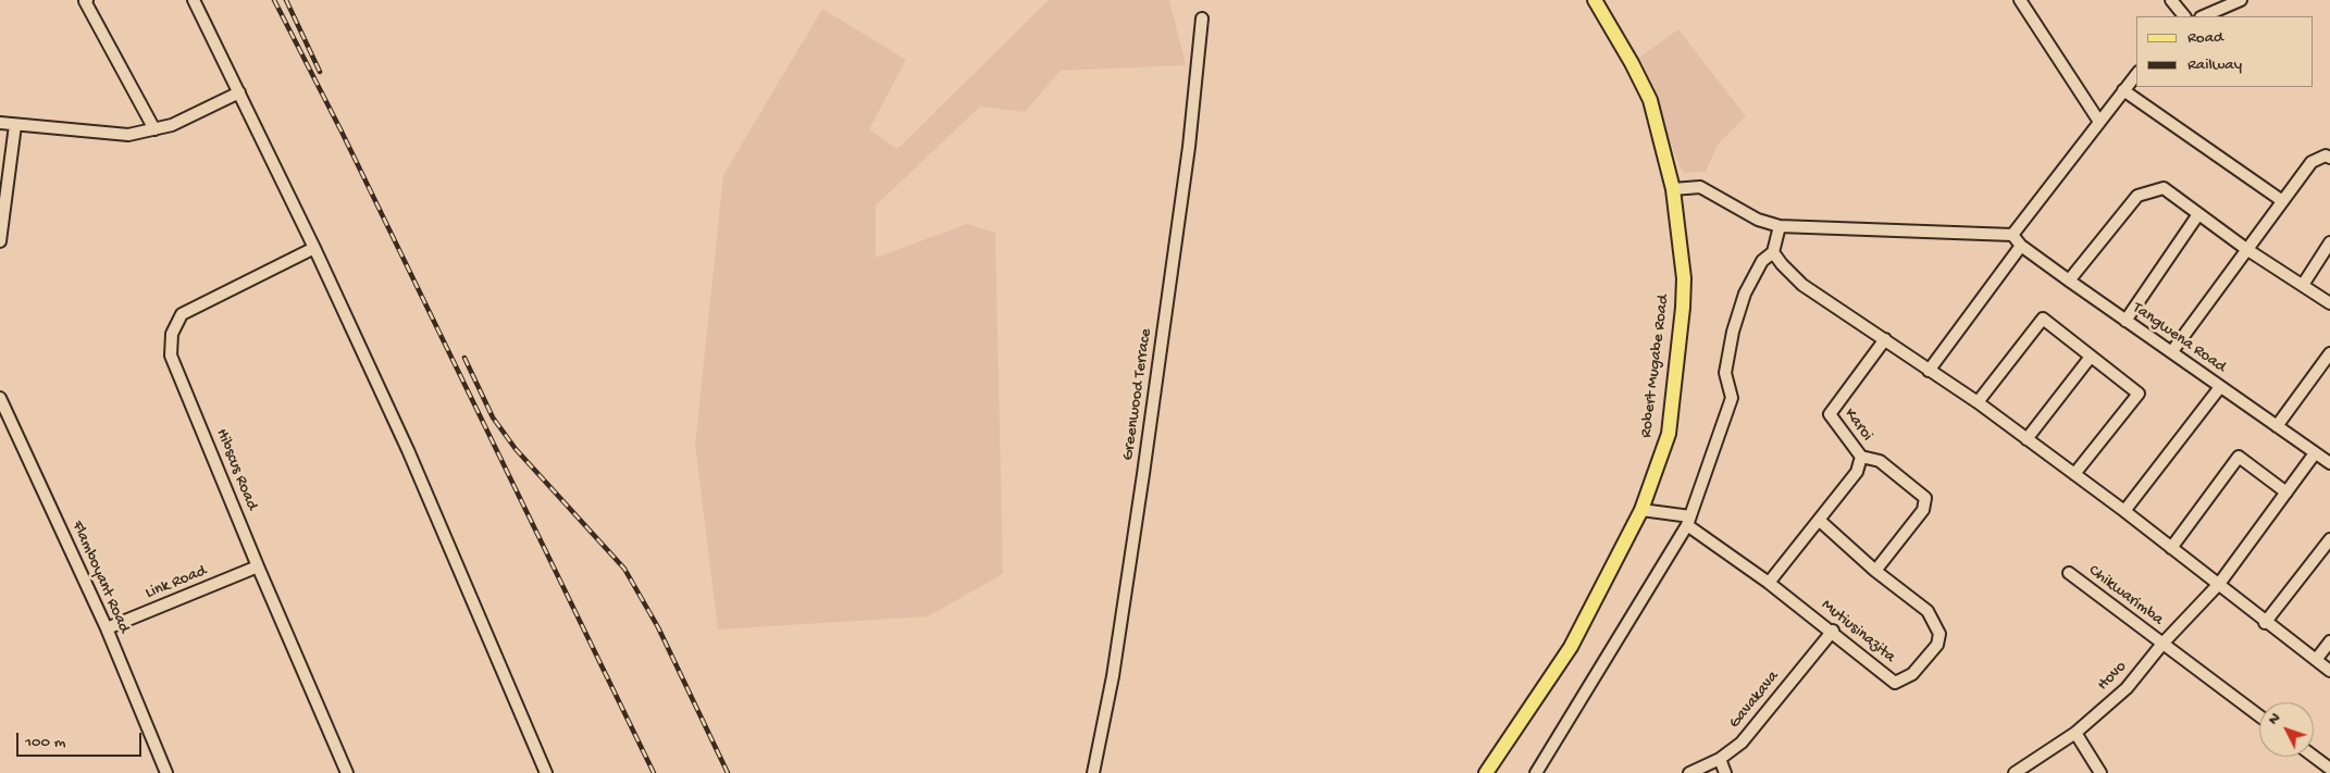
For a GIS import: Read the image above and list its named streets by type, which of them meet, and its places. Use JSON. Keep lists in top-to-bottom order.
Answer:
{
  "streets": {
    "main road": ["Robert Mugabe Road"],
    "street": [
      "Tangwena Road",
      "Greenwood Terrace",
      "Karoi",
      "Hibscus Road",
      "Flamboyant Road",
      "Link Road",
      "Chikwarimba",
      "Mutiusinazita",
      "Hovo",
      "Gavakava"
    ]
  },
  "crossings": [
    ["Tangwena Road", "Hovo"],
    ["Karoi", "Mutiusinazita"],
    ["Hibscus Road", "Link Road"],
    ["Flamboyant Road", "Link Road"],
    ["Chikwarimba", "Hovo"],
    ["Mutiusinazita", "Gavakava"]
  ],
  "legend": ["Road", "Railway"],
  "scale_bar": "100 m",
  "north": "top left"
}
